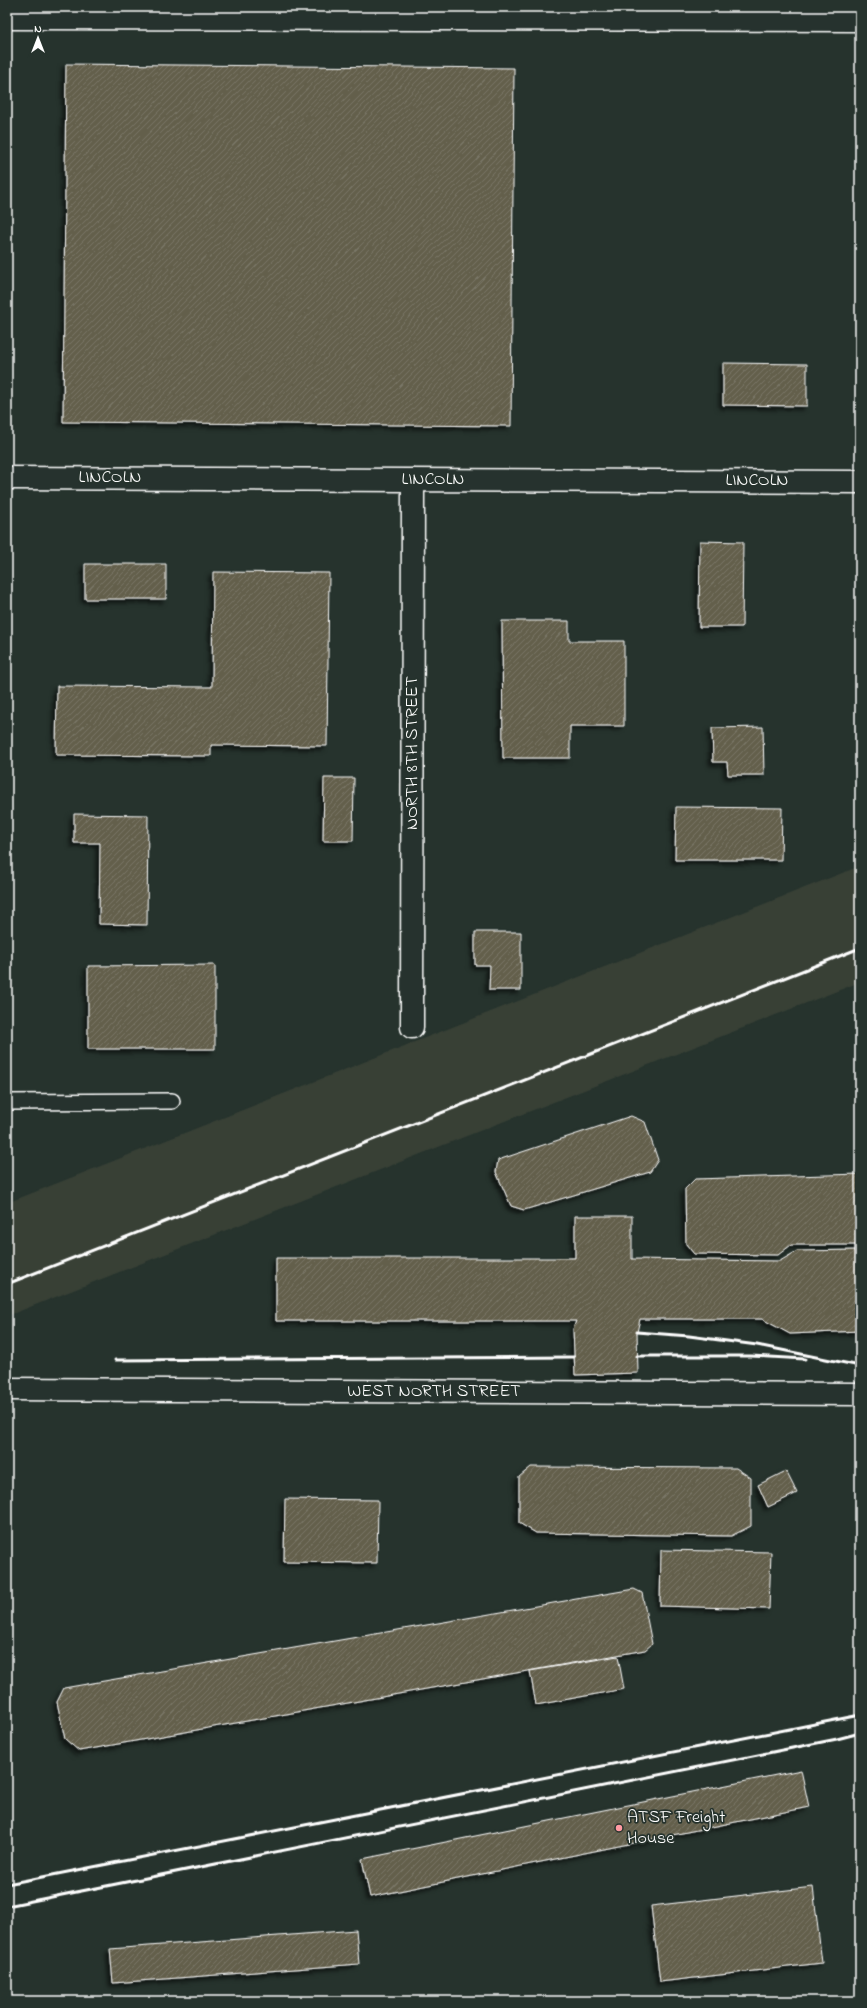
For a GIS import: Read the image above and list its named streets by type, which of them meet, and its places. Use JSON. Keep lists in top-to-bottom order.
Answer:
{
  "streets": {
    "street": ["LINCOLN", "NORTH 8TH STREET", "WEST NORTH STREET"]
  },
  "crossings": [
    ["LINCOLN", "NORTH 8TH STREET"]
  ],
  "places": ["ATSF Freight House"],
  "north": "top"
}
